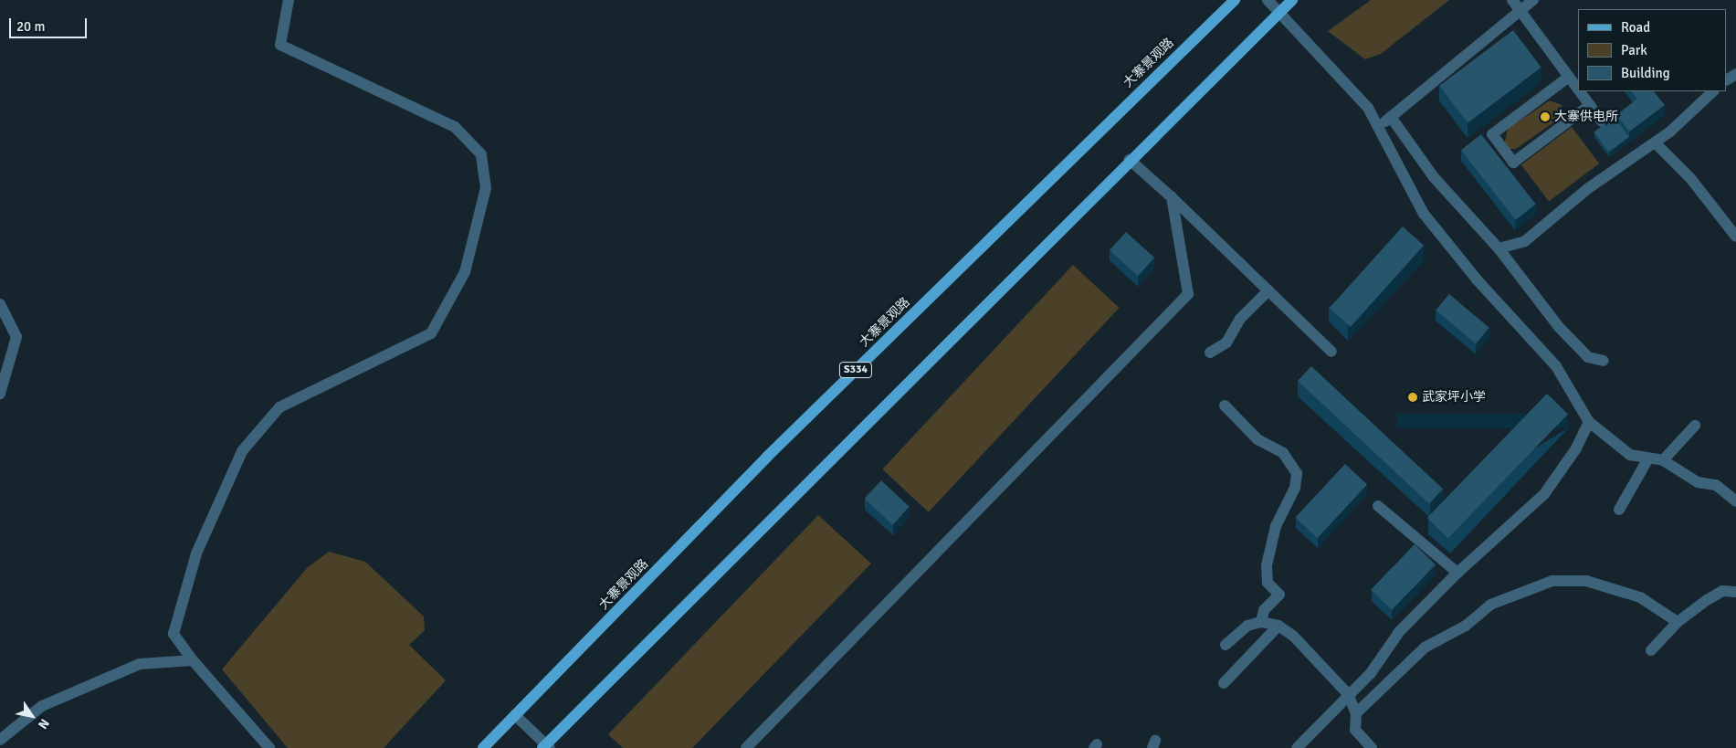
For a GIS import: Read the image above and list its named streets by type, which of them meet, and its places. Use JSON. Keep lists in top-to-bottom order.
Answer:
{
  "streets": {
    "main road": ["大寨景观路", "S334"]
  },
  "places": ["大寨供电所", "武家坪小学"],
  "legend": ["Road", "Park", "Building"],
  "scale_bar": "20 m",
  "north": "bottom right"
}
